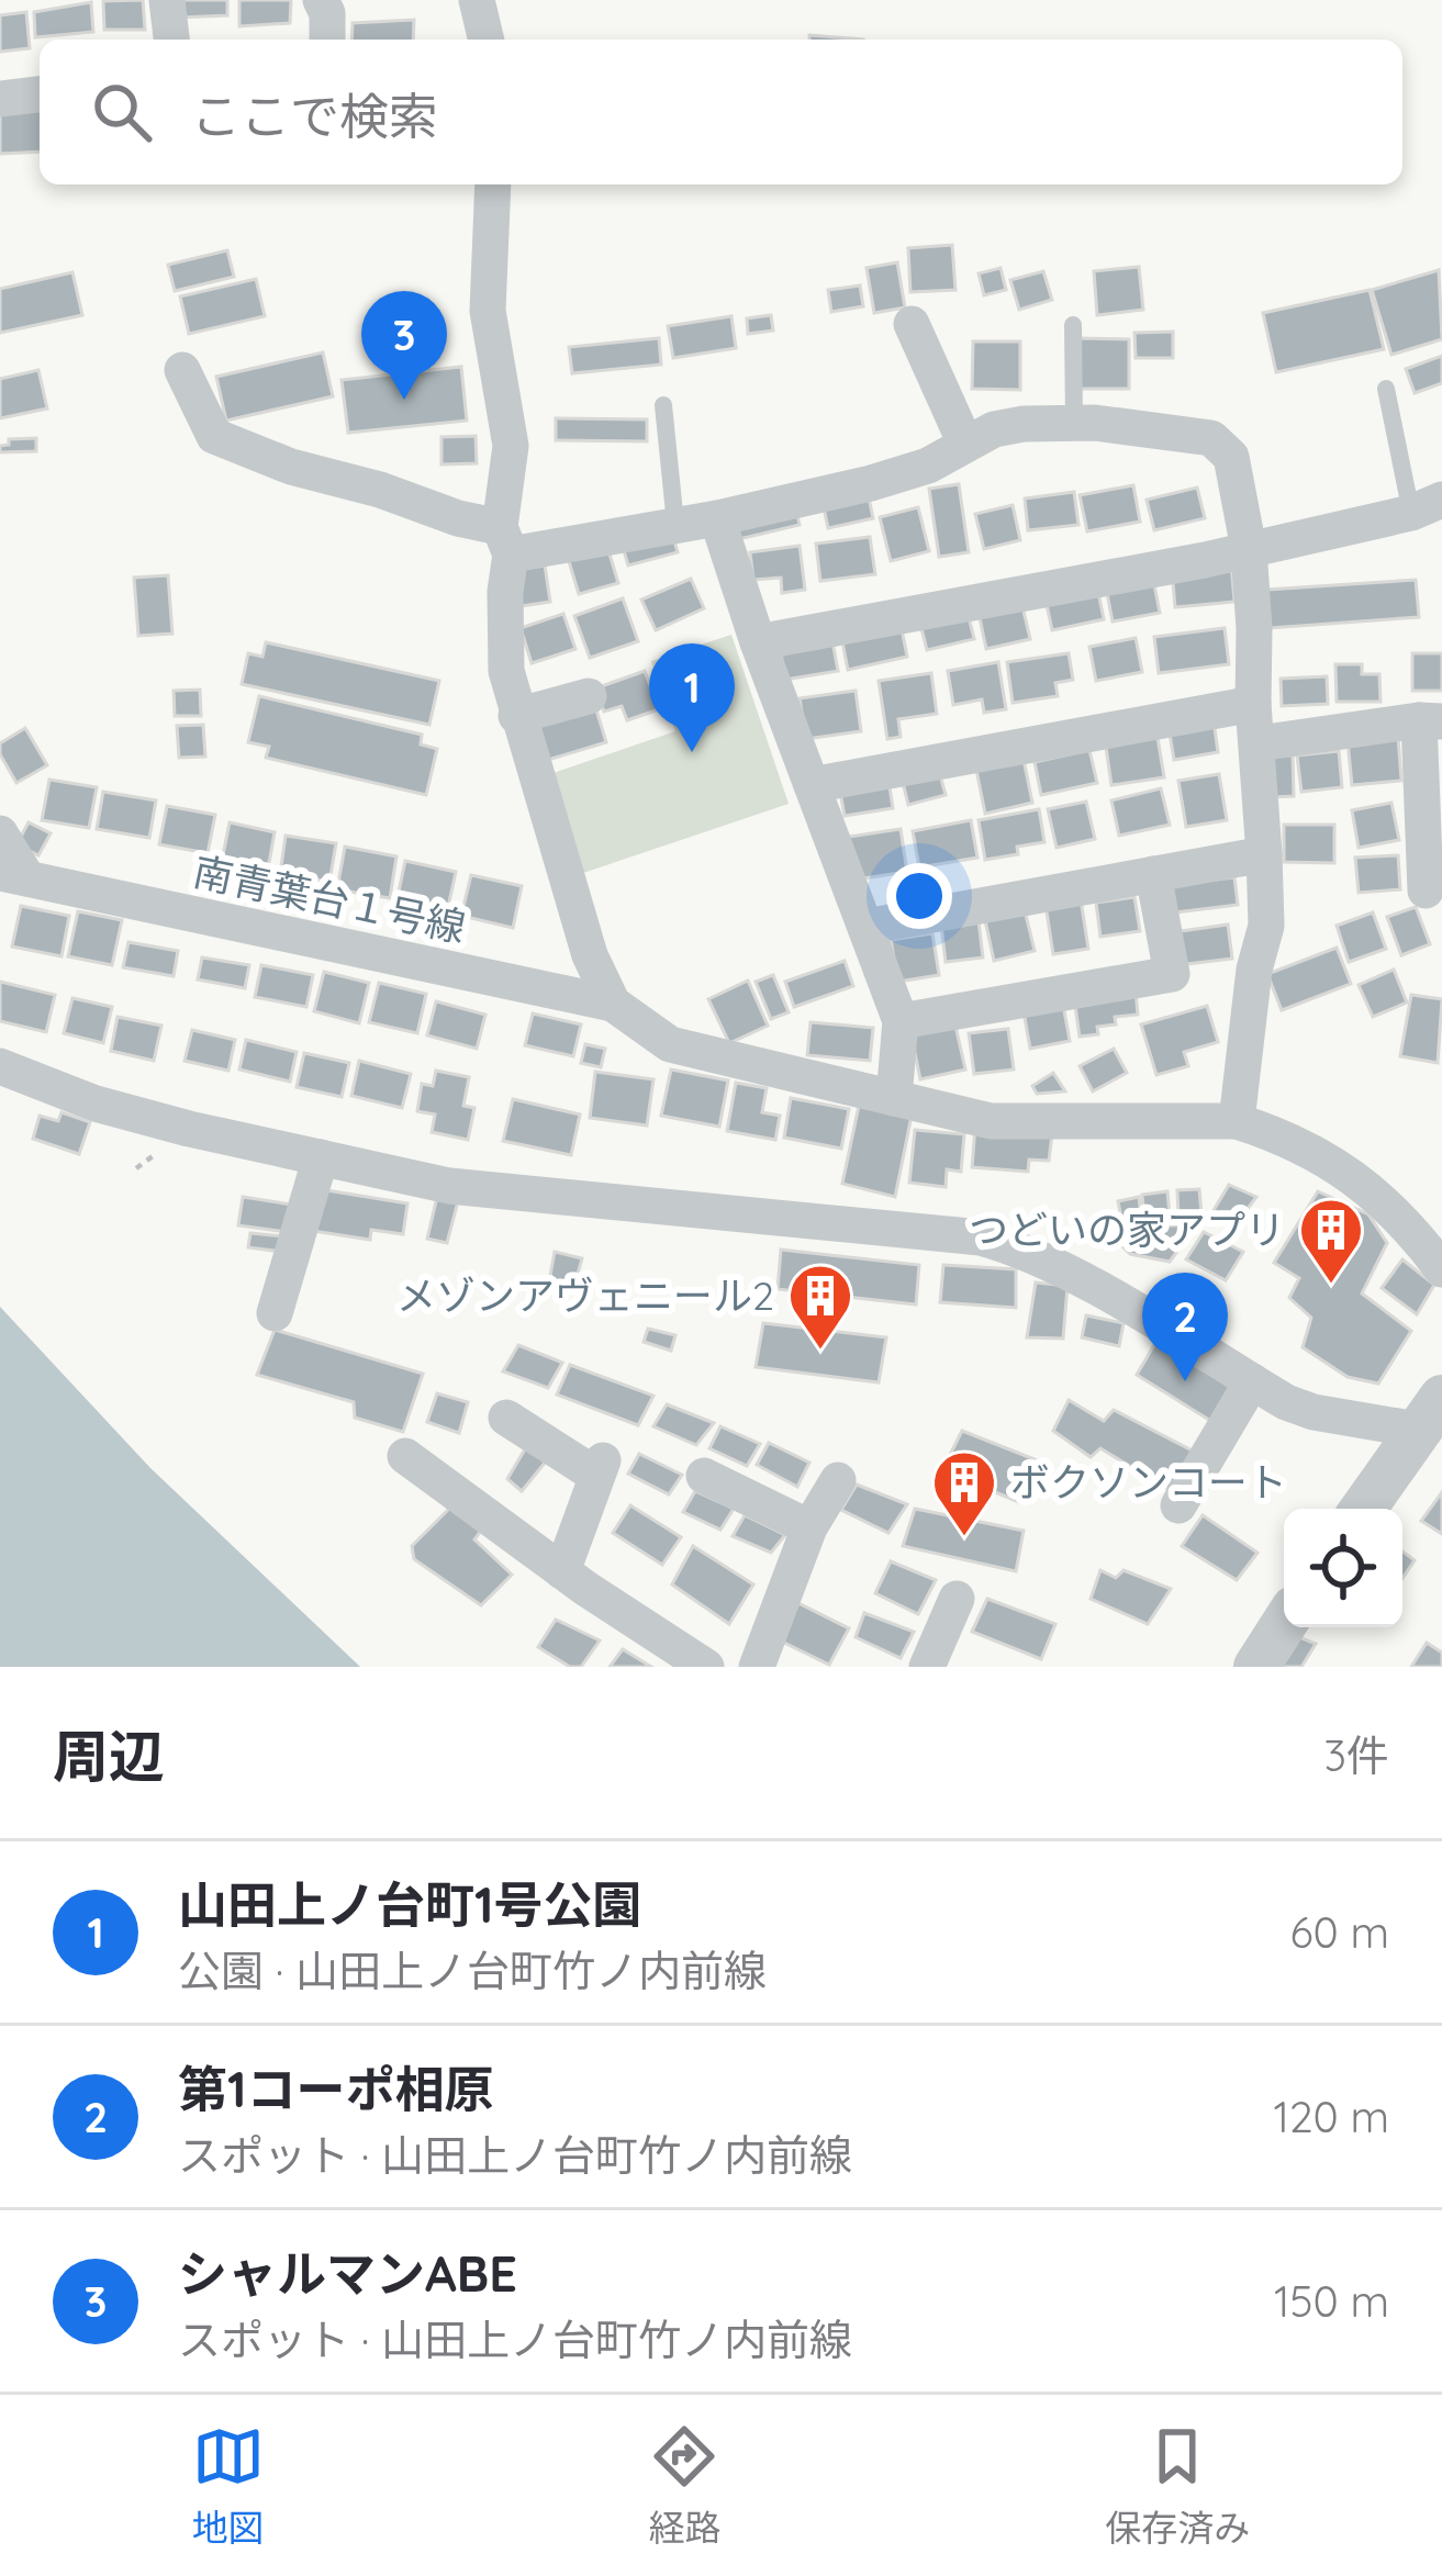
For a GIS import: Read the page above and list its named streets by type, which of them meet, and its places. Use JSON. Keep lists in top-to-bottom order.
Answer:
{
  "streets": {
    "street": ["南青葉台１号線"]
  },
  "places": {
    "building": ["つどいの家アプリ", "メゾンアヴェニール2", "ボクソンコート"]
  },
  "page": {
    "search": "ここで検索",
    "pins": ["3", "1", "2"],
    "heading": ["周辺", "3件"],
    "list": [
      {
        "mark": "1",
        "name": "山田上ノ台町1号公園",
        "note": "公園 · 山田上ノ台町竹ノ内前線",
        "value": "60 m"
      },
      {
        "mark": "2",
        "name": "第1コーポ相原",
        "note": "スポット · 山田上ノ台町竹ノ内前線",
        "value": "120 m"
      },
      {
        "mark": "3",
        "name": "シャルマンABE",
        "note": "スポット · 山田上ノ台町竹ノ内前線",
        "value": "150 m"
      }
    ],
    "nav": ["地図", "経路", "保存済み"]
  }
}
